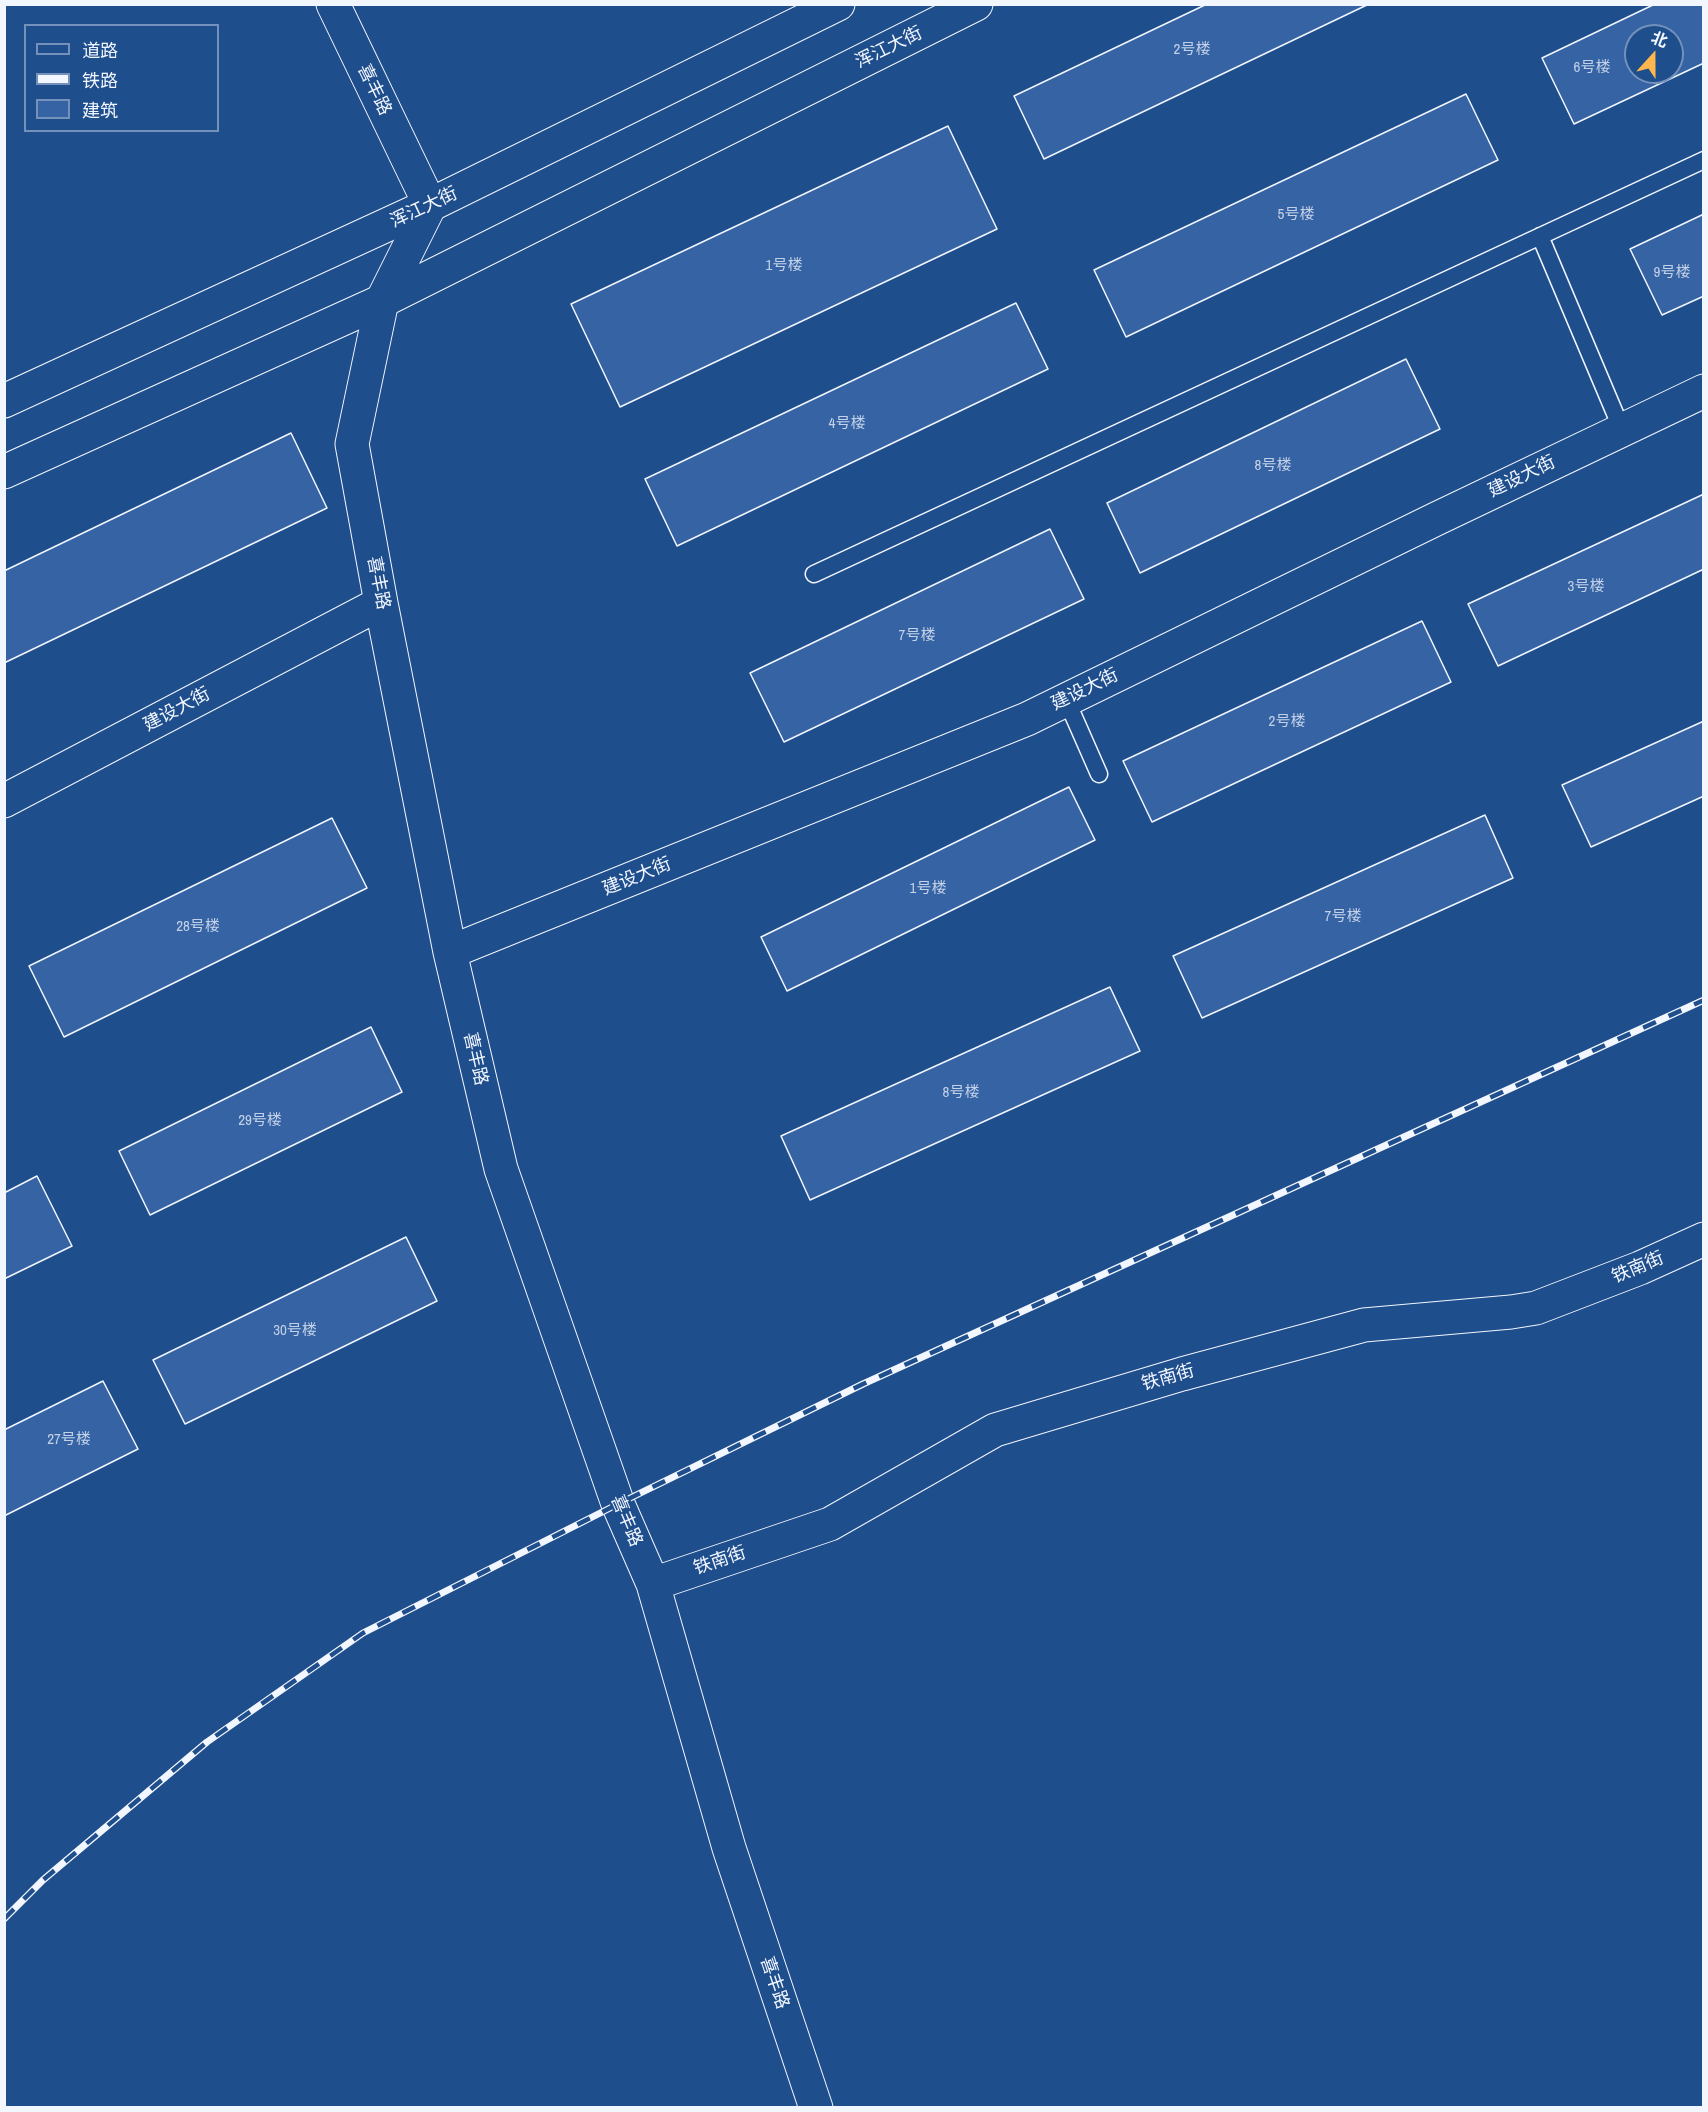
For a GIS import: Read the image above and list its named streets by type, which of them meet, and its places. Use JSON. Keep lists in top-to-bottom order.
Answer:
{
  "streets": {
    "street": [
      "浑江大街",
      "喜丰路",
      "建设大街",
      "铁南街"
    ]
  },
  "crossings": [
    ["浑江大街", "喜丰路"],
    ["喜丰路", "建设大街"],
    ["喜丰路", "铁南街"]
  ],
  "house_numbers": [
    "2号楼",
    "6号楼",
    "5号楼",
    "1号楼",
    "9号楼",
    "4号楼",
    "8号楼",
    "3号楼",
    "7号楼",
    "2号楼",
    "1号楼",
    "7号楼",
    "28号楼",
    "8号楼",
    "29号楼",
    "30号楼",
    "27号楼"
  ],
  "legend": ["道路", "铁路", "建筑"],
  "north": "top"
}
